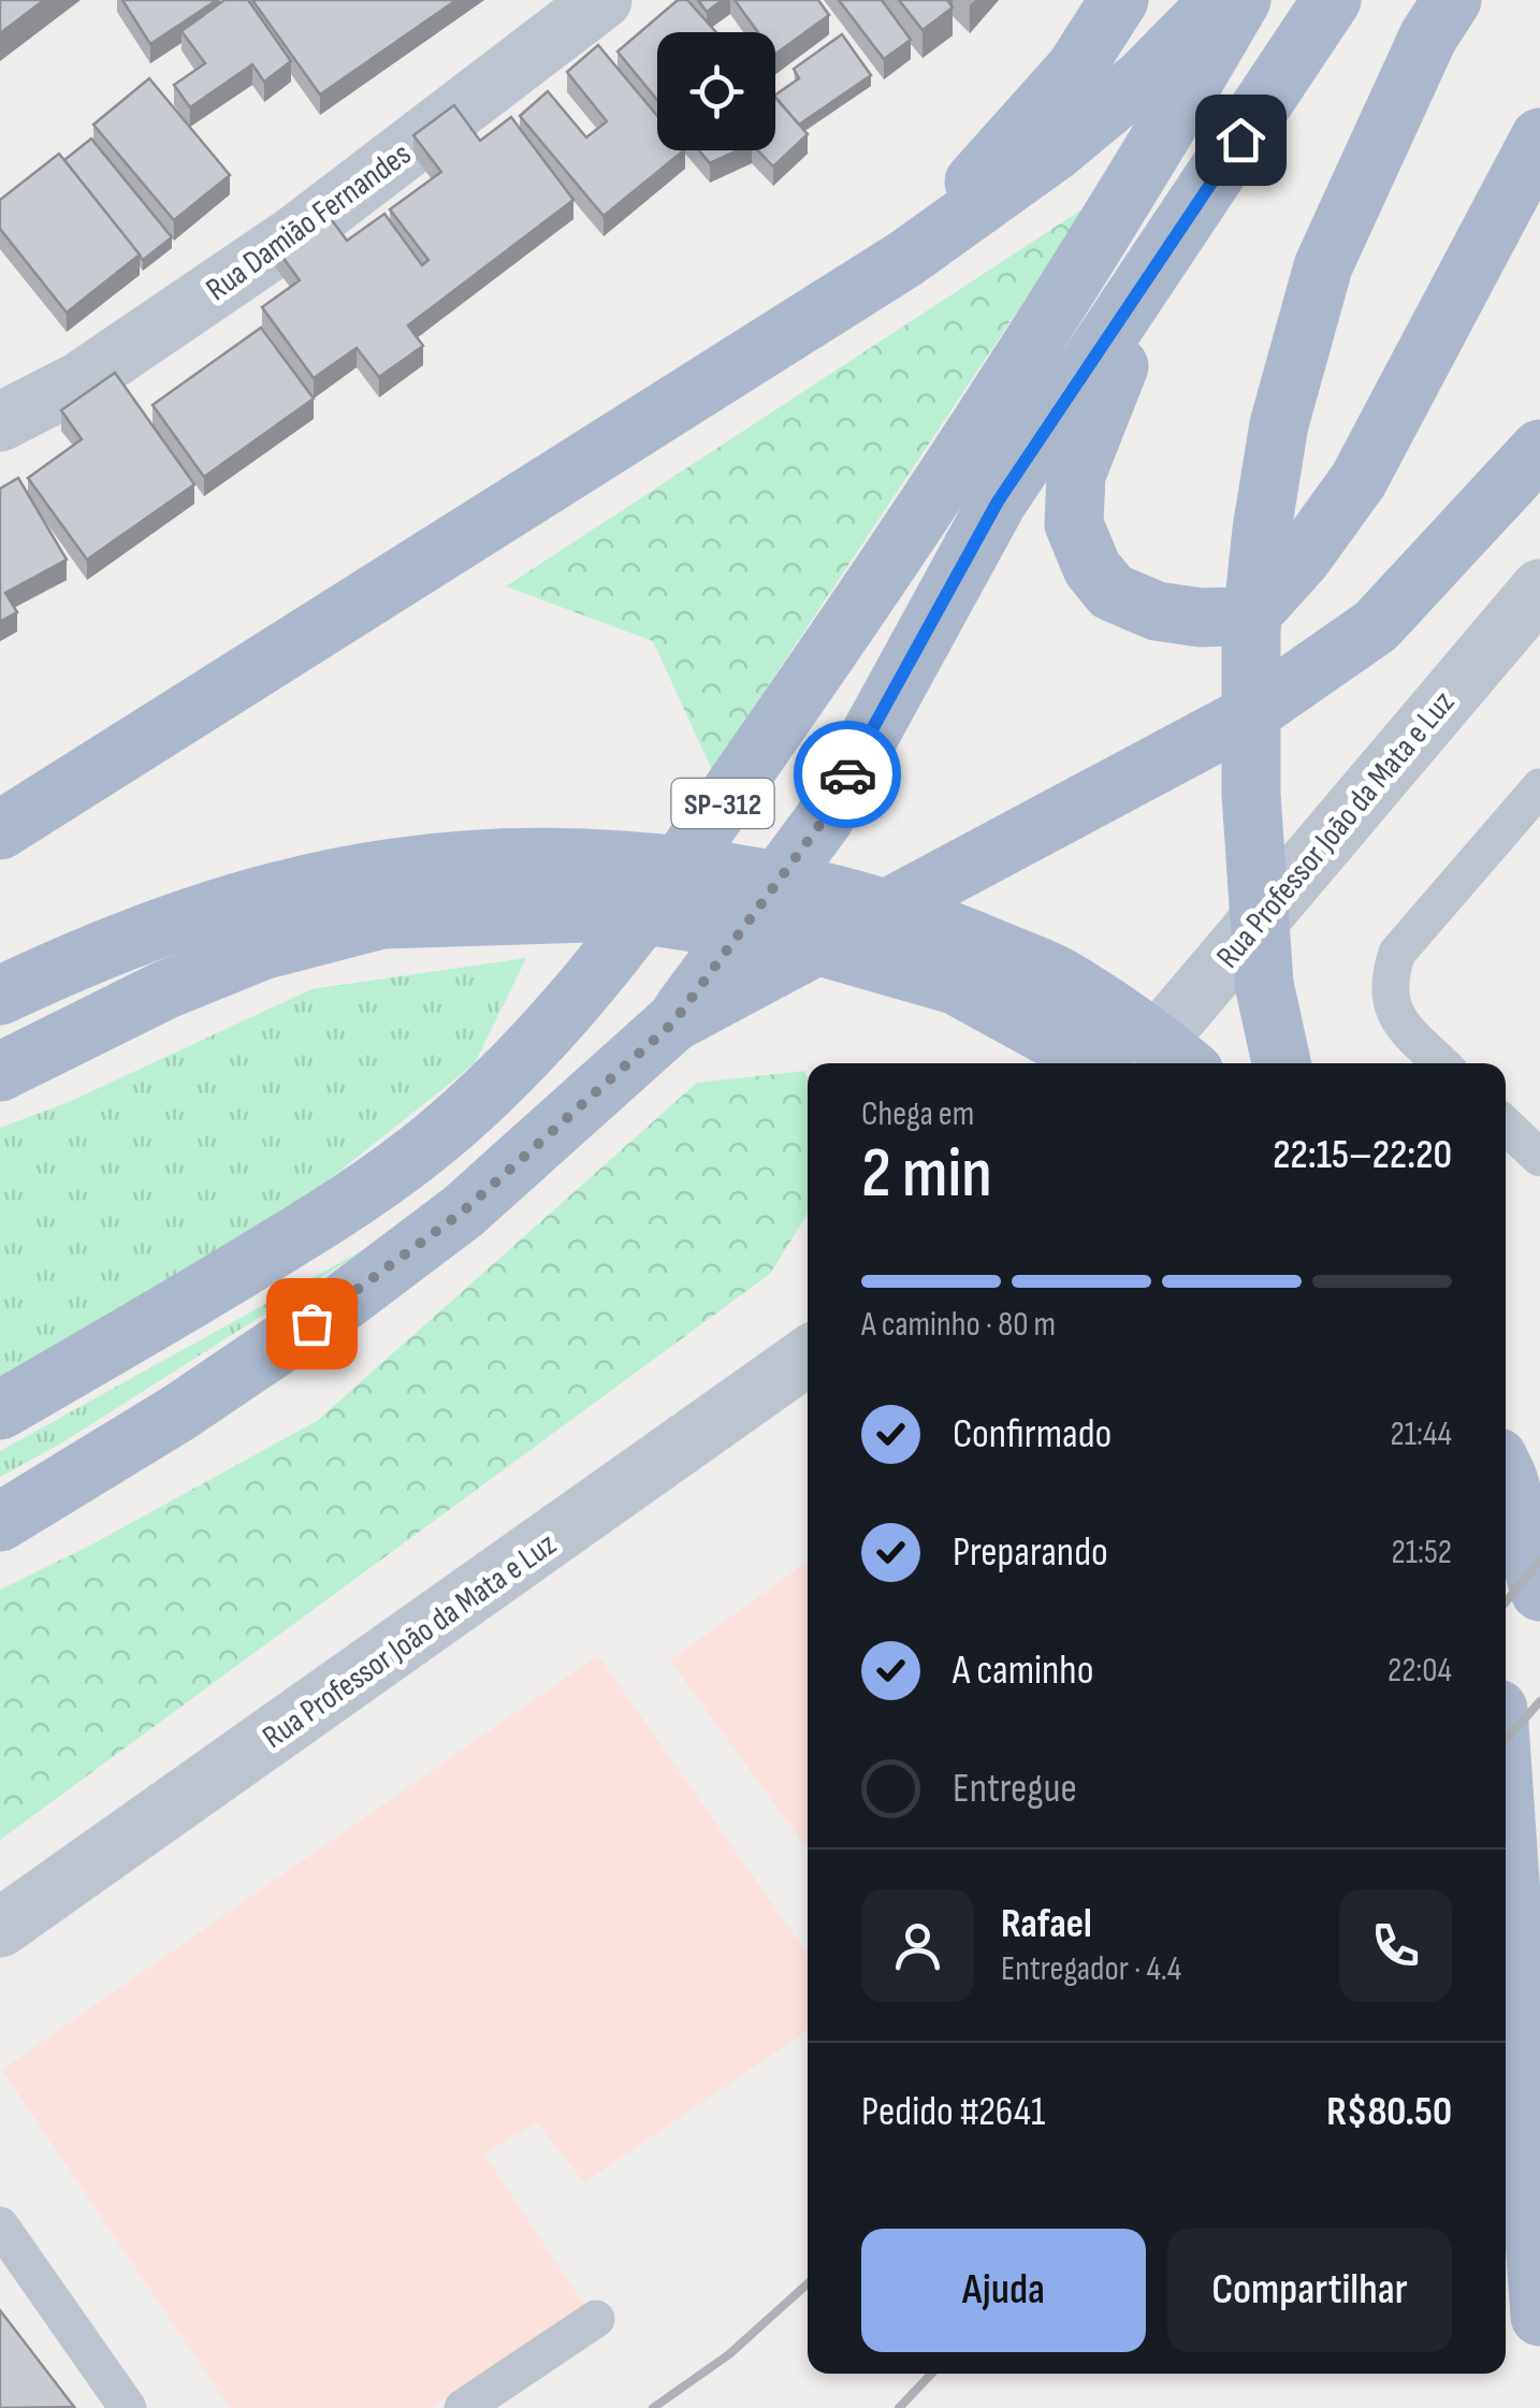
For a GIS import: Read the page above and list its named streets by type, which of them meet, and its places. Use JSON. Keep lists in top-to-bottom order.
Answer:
{
  "streets": {
    "main road": ["SP-312"],
    "street": ["Rua Damião Fernandes", "Rua Professor João da Mata e Luz"]
  },
  "page": {
    "heading": ["2 min", "Chega em", "22:15–22:20"],
    "panel": [
      "Rafael",
      "Entregador · 4.4",
      "Pedido #2641",
      "R$80.50"
    ],
    "bar": "A caminho · 80 m",
    "list": [
      ["Confirmado", "21:44"],
      ["Preparando", "21:52"],
      ["A caminho", "22:04"],
      "Entregue"
    ],
    "buttons": ["Ajuda", "Compartilhar"]
  }
}
